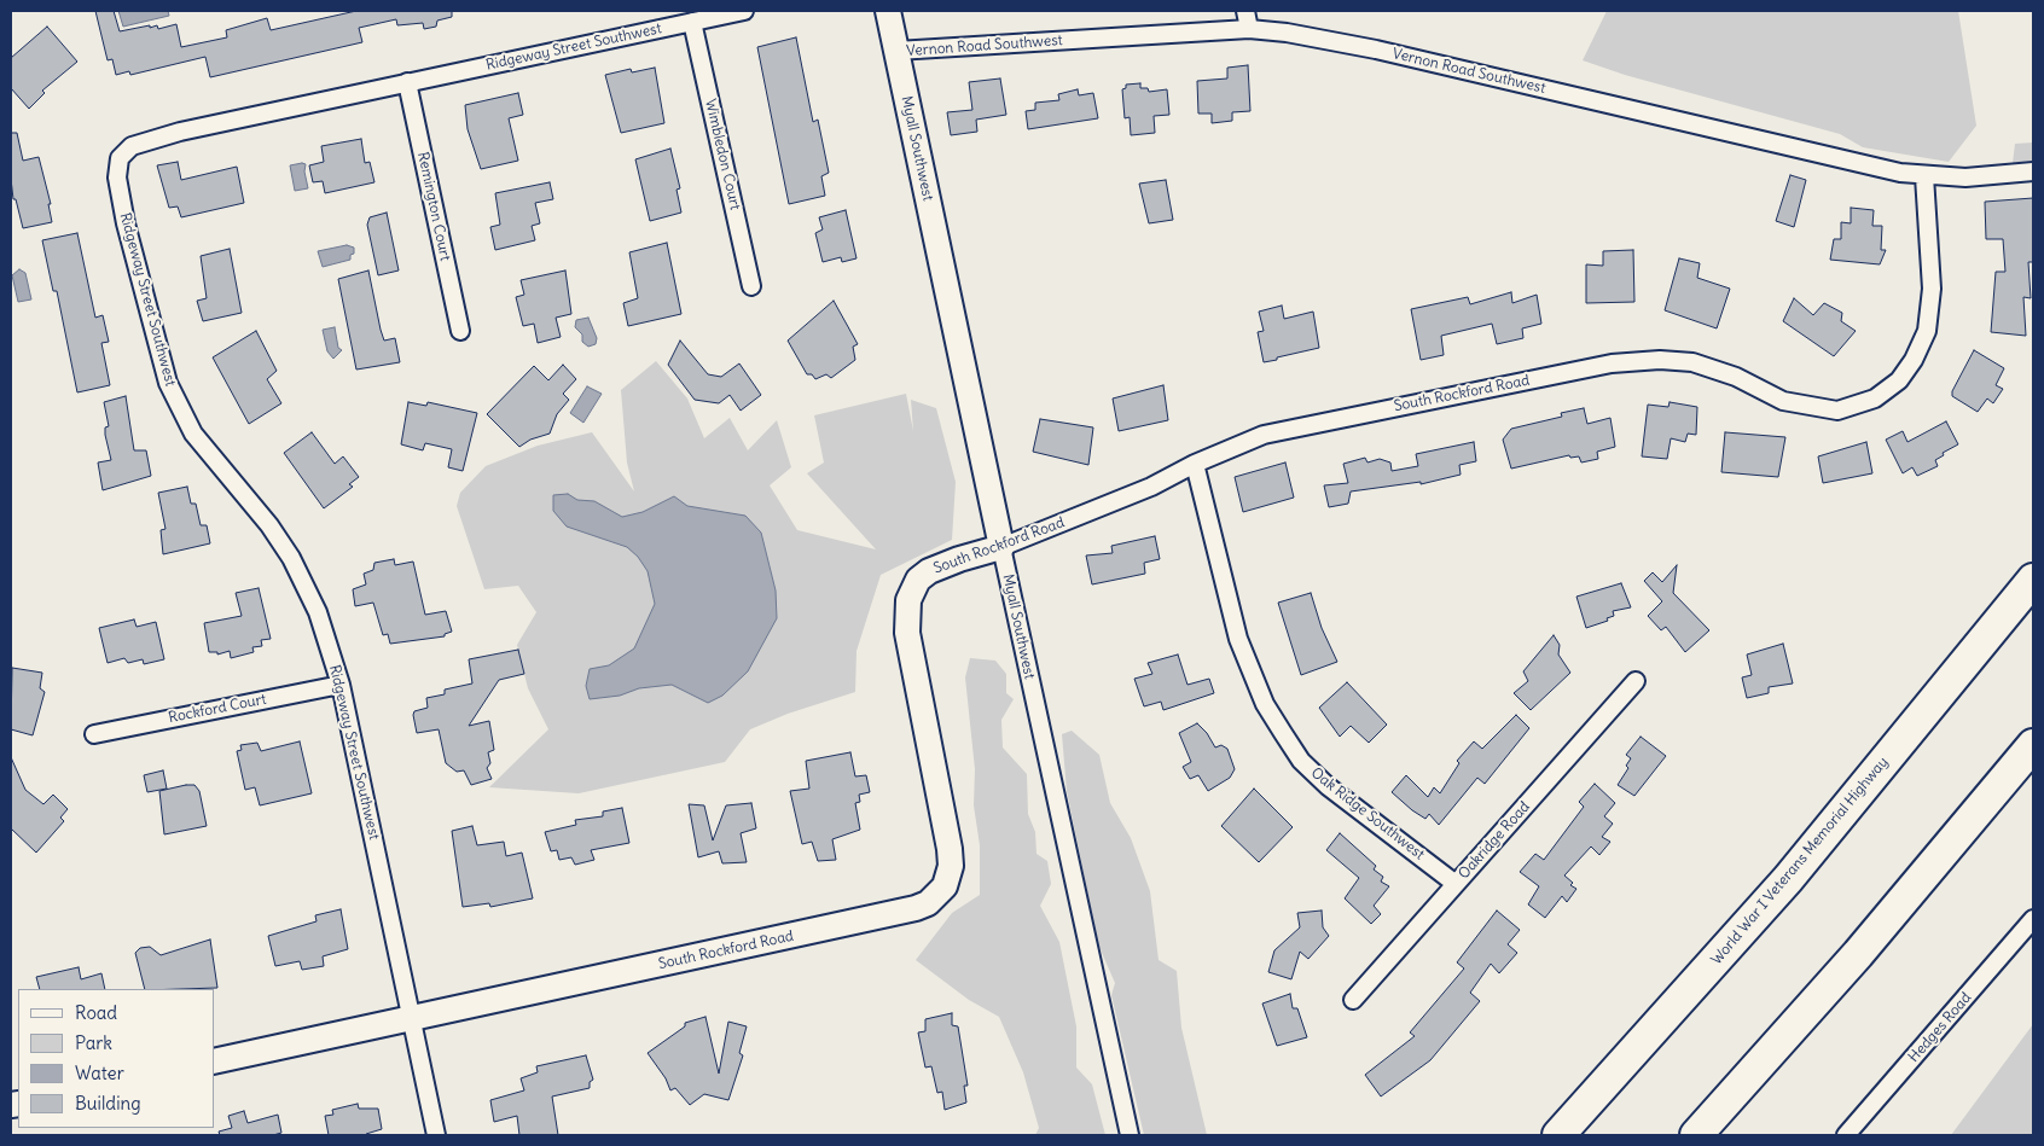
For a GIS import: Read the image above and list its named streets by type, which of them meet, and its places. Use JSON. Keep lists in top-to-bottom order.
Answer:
{
  "streets": {
    "highway": ["World War I Veterans Memorial Highway"],
    "street": [
      "Vernon Road Southwest",
      "Ridgeway Street Southwest",
      "Myall Southwest",
      "Wimbledon Court",
      "Remington Court",
      "South Rockford Road",
      "Rockford Court",
      "Oak Ridge Southwest",
      "Oakridge Road",
      "Hedges Road"
    ]
  },
  "crossings": [
    ["Vernon Road Southwest", "Myall Southwest"],
    ["Vernon Road Southwest", "South Rockford Road"],
    ["Ridgeway Street Southwest", "Wimbledon Court"],
    ["Ridgeway Street Southwest", "Remington Court"],
    ["Ridgeway Street Southwest", "South Rockford Road"],
    ["Ridgeway Street Southwest", "Rockford Court"],
    ["Myall Southwest", "South Rockford Road"],
    ["South Rockford Road", "Oak Ridge Southwest"],
    ["Oak Ridge Southwest", "Oakridge Road"]
  ],
  "legend": [
    "Road",
    "Park",
    "Water",
    "Building"
  ]
}
